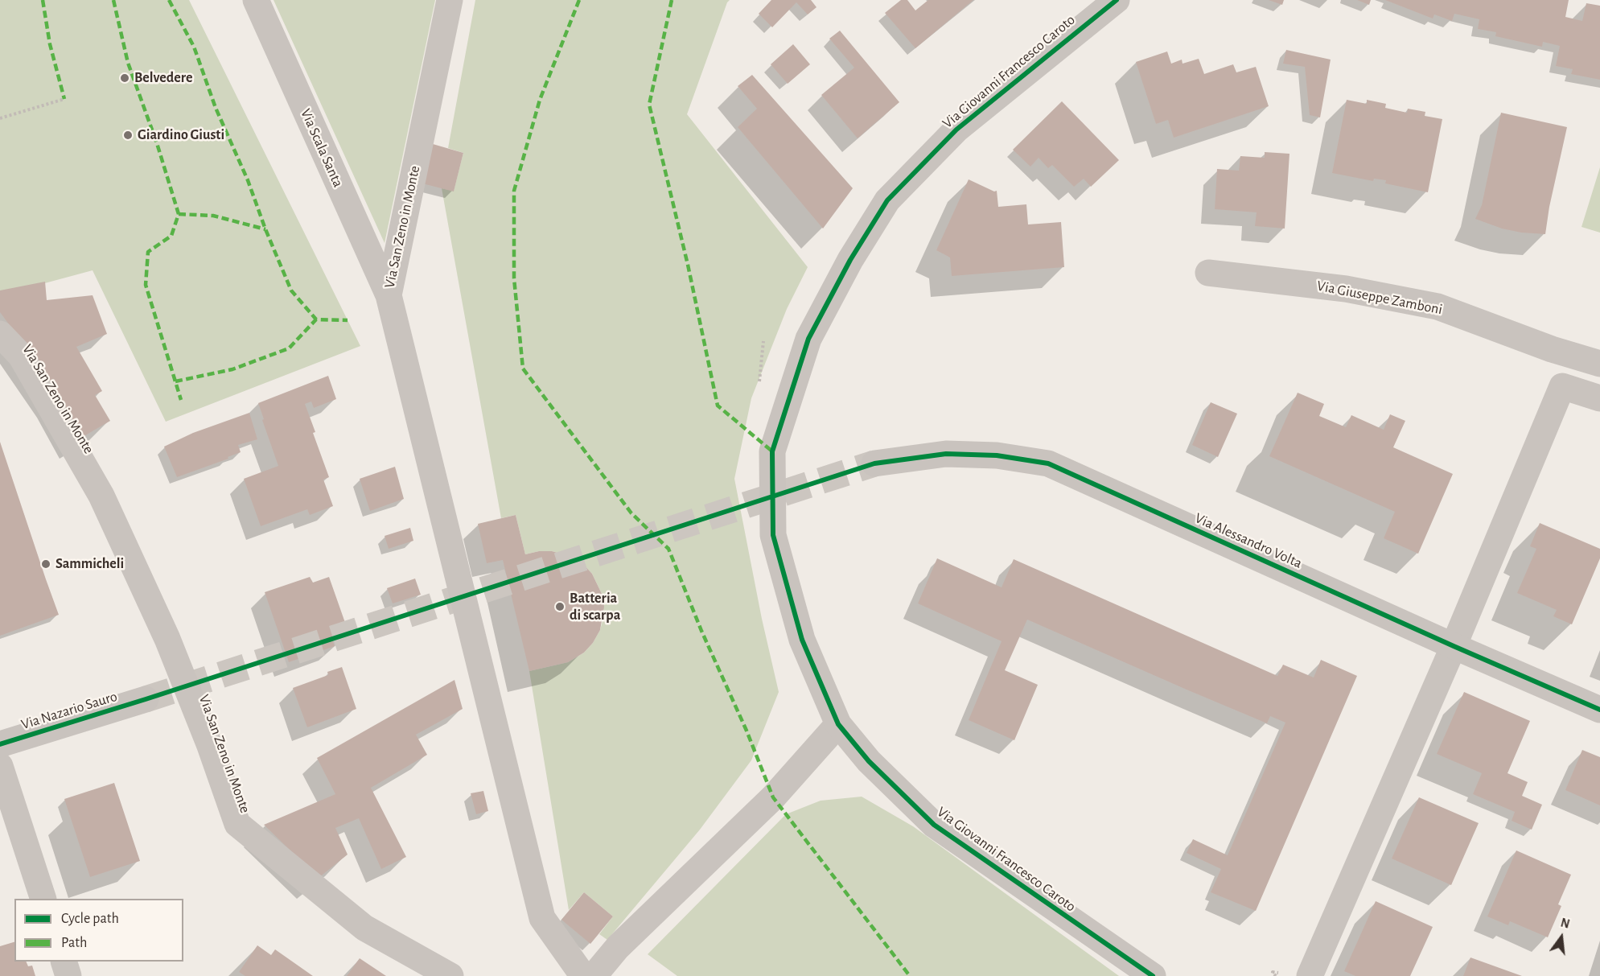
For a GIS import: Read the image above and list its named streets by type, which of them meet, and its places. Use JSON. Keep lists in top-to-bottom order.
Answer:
{
  "streets": {
    "street": [
      "Via Giovanni Francesco Caroto",
      "Via Scala Santa",
      "Via San Zeno in Monte",
      "Via Giuseppe Zamboni",
      "Via Alessandro Volta",
      "Via Nazario Sauro"
    ]
  },
  "crossings": [
    ["Via Scala Santa", "Via San Zeno in Monte"]
  ],
  "places": [
    "Belvedere",
    "Giardino Giusti",
    "Sammicheli",
    "Batteria di scarpa"
  ],
  "legend": ["Cycle path", "Path"],
  "north": "top"
}
